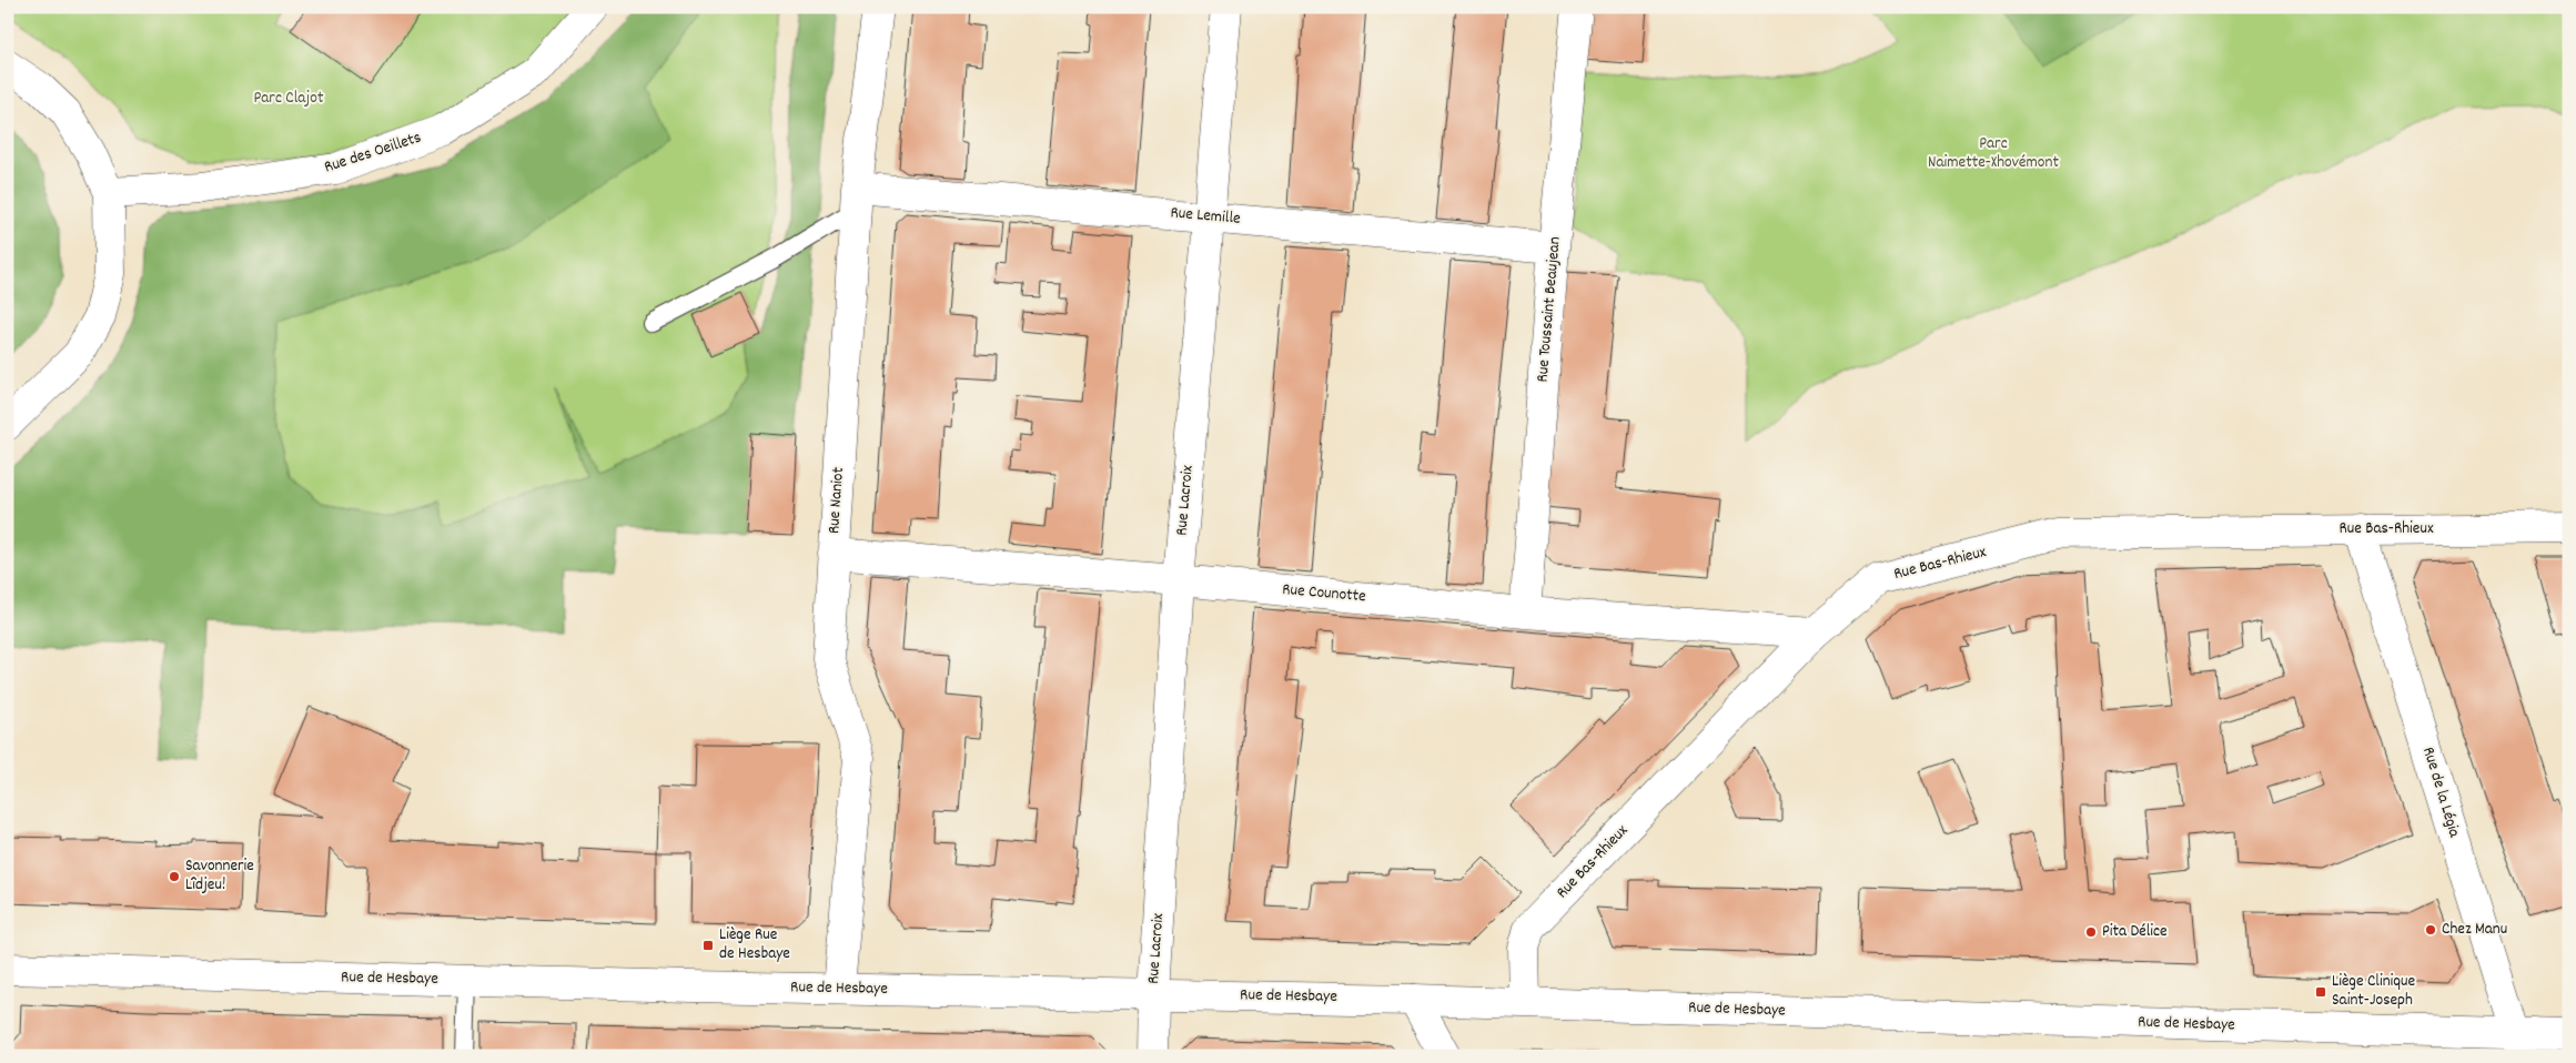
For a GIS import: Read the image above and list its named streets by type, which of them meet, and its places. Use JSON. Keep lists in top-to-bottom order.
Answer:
{
  "streets": {
    "street": [
      "Rue des Oeillets",
      "Rue Lemille",
      "Rue Toussaint Beaujean",
      "Rue Naniot",
      "Rue Lacroix",
      "Rue Bas-Rhieux",
      "Rue Counotte",
      "Rue de la Légia",
      "Rue de Hesbaye"
    ]
  },
  "crossings": [
    ["Rue Lemille", "Rue Toussaint Beaujean"],
    ["Rue Lemille", "Rue Naniot"],
    ["Rue Lemille", "Rue Lacroix"],
    ["Rue Toussaint Beaujean", "Rue Counotte"],
    ["Rue Naniot", "Rue Counotte"],
    ["Rue Naniot", "Rue de Hesbaye"],
    ["Rue Lacroix", "Rue Counotte"],
    ["Rue Lacroix", "Rue de Hesbaye"],
    ["Rue Bas-Rhieux", "Rue Counotte"],
    ["Rue Bas-Rhieux", "Rue de la Légia"],
    ["Rue Bas-Rhieux", "Rue de Hesbaye"],
    ["Rue de la Légia", "Rue de Hesbaye"]
  ],
  "parks": ["Parc Clajot", "Parc Naimette-Xhovémont"],
  "places": {
    "other": ["Savonnerie Lîdjeu!", "Chez Manu", "Pita Délice"],
    "transit": ["Liège Rue de Hesbaye", "Liège Clinique Saint-Joseph"]
  }
}
